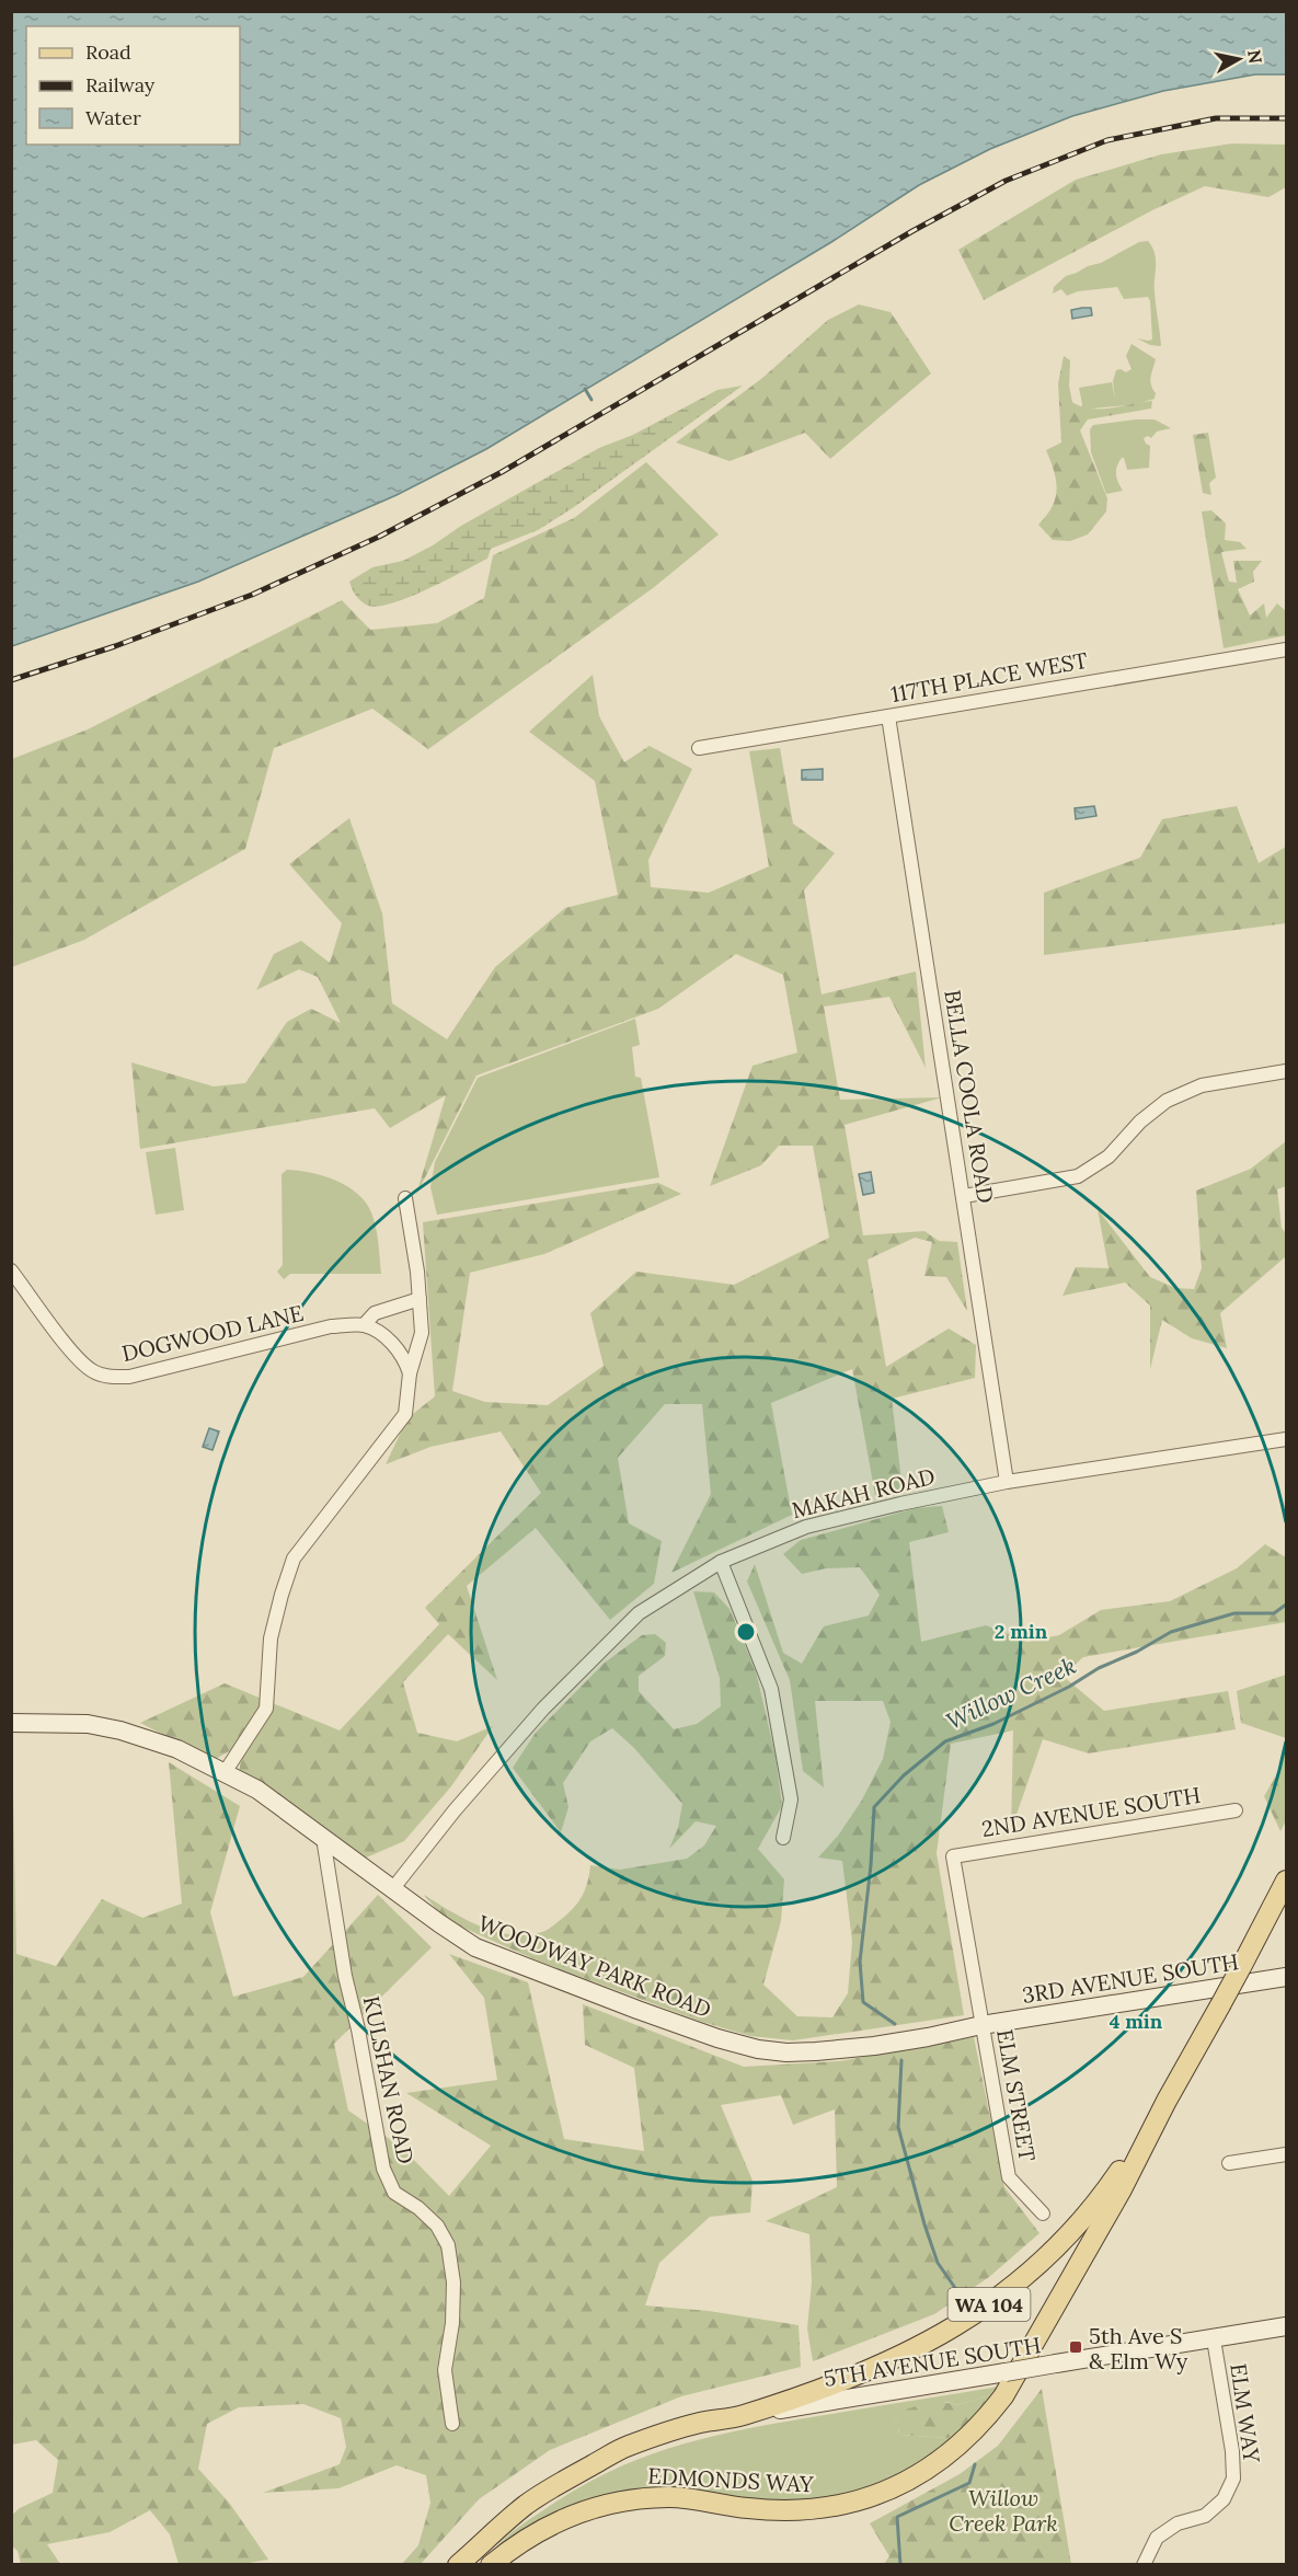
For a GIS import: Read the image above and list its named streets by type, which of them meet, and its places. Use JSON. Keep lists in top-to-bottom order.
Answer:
{
  "streets": {
    "main road": ["WA 104", "EDMONDS WAY"],
    "street": [
      "117TH PLACE WEST",
      "BELLA COOLA ROAD",
      "DOGWOOD LANE",
      "MAKAH ROAD",
      "2ND AVENUE SOUTH",
      "WOODWAY PARK ROAD",
      "3RD AVENUE SOUTH",
      "KULSHAN ROAD",
      "ELM STREET",
      "5TH AVENUE SOUTH",
      "ELM WAY"
    ]
  },
  "crossings": [
    ["117TH PLACE WEST", "BELLA COOLA ROAD"],
    ["BELLA COOLA ROAD", "MAKAH ROAD"],
    ["MAKAH ROAD", "WOODWAY PARK ROAD"],
    ["2ND AVENUE SOUTH", "ELM STREET"],
    ["WOODWAY PARK ROAD", "3RD AVENUE SOUTH"],
    ["WOODWAY PARK ROAD", "KULSHAN ROAD"],
    ["WOODWAY PARK ROAD", "ELM STREET"],
    ["3RD AVENUE SOUTH", "ELM STREET"],
    ["5TH AVENUE SOUTH", "ELM WAY"],
    ["5TH AVENUE SOUTH", "EDMONDS WAY"]
  ],
  "water": ["Willow Creek"],
  "parks": ["Willow Creek Park"],
  "places": {
    "transit": ["5th Ave S & Elm Wy"]
  },
  "legend": ["Road", "Railway", "Water"],
  "north": "right",
  "rings": ["2 min", "4 min"]
}
